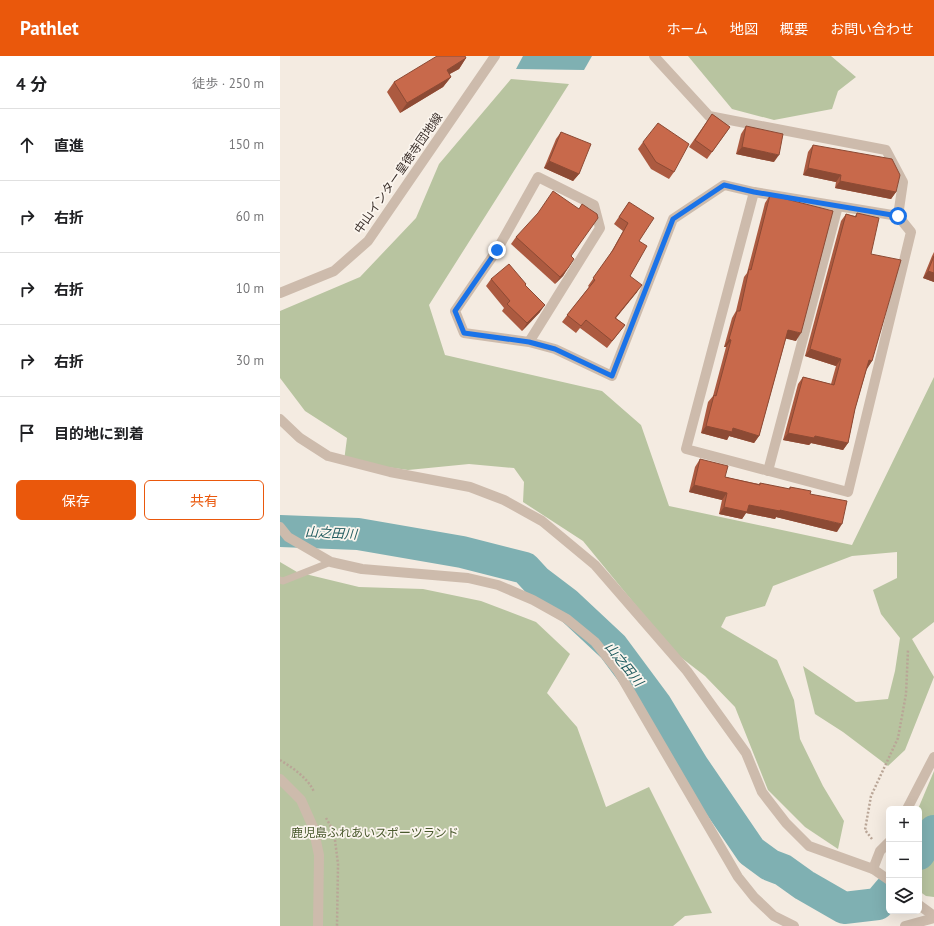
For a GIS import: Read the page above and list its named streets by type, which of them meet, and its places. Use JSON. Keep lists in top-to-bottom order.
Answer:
{
  "streets": {
    "street": ["中山インター皇徳寺団地線"]
  },
  "water": ["山之田川"],
  "parks": ["鹿児島ふれあいスポーツランド"],
  "page": {
    "header": "Pathlet",
    "nav": [
      "ホーム",
      "地図",
      "概要",
      "お問い合わせ"
    ],
    "heading": ["4 分", "徒歩 · 250 m"],
    "list": [
      ["直進", "150 m"],
      ["右折", "60 m"],
      ["右折", "10 m"],
      ["右折", "30 m"],
      "目的地に到着"
    ],
    "buttons": ["保存", "共有"],
    "map_buttons": ["+", "−"]
  }
}
